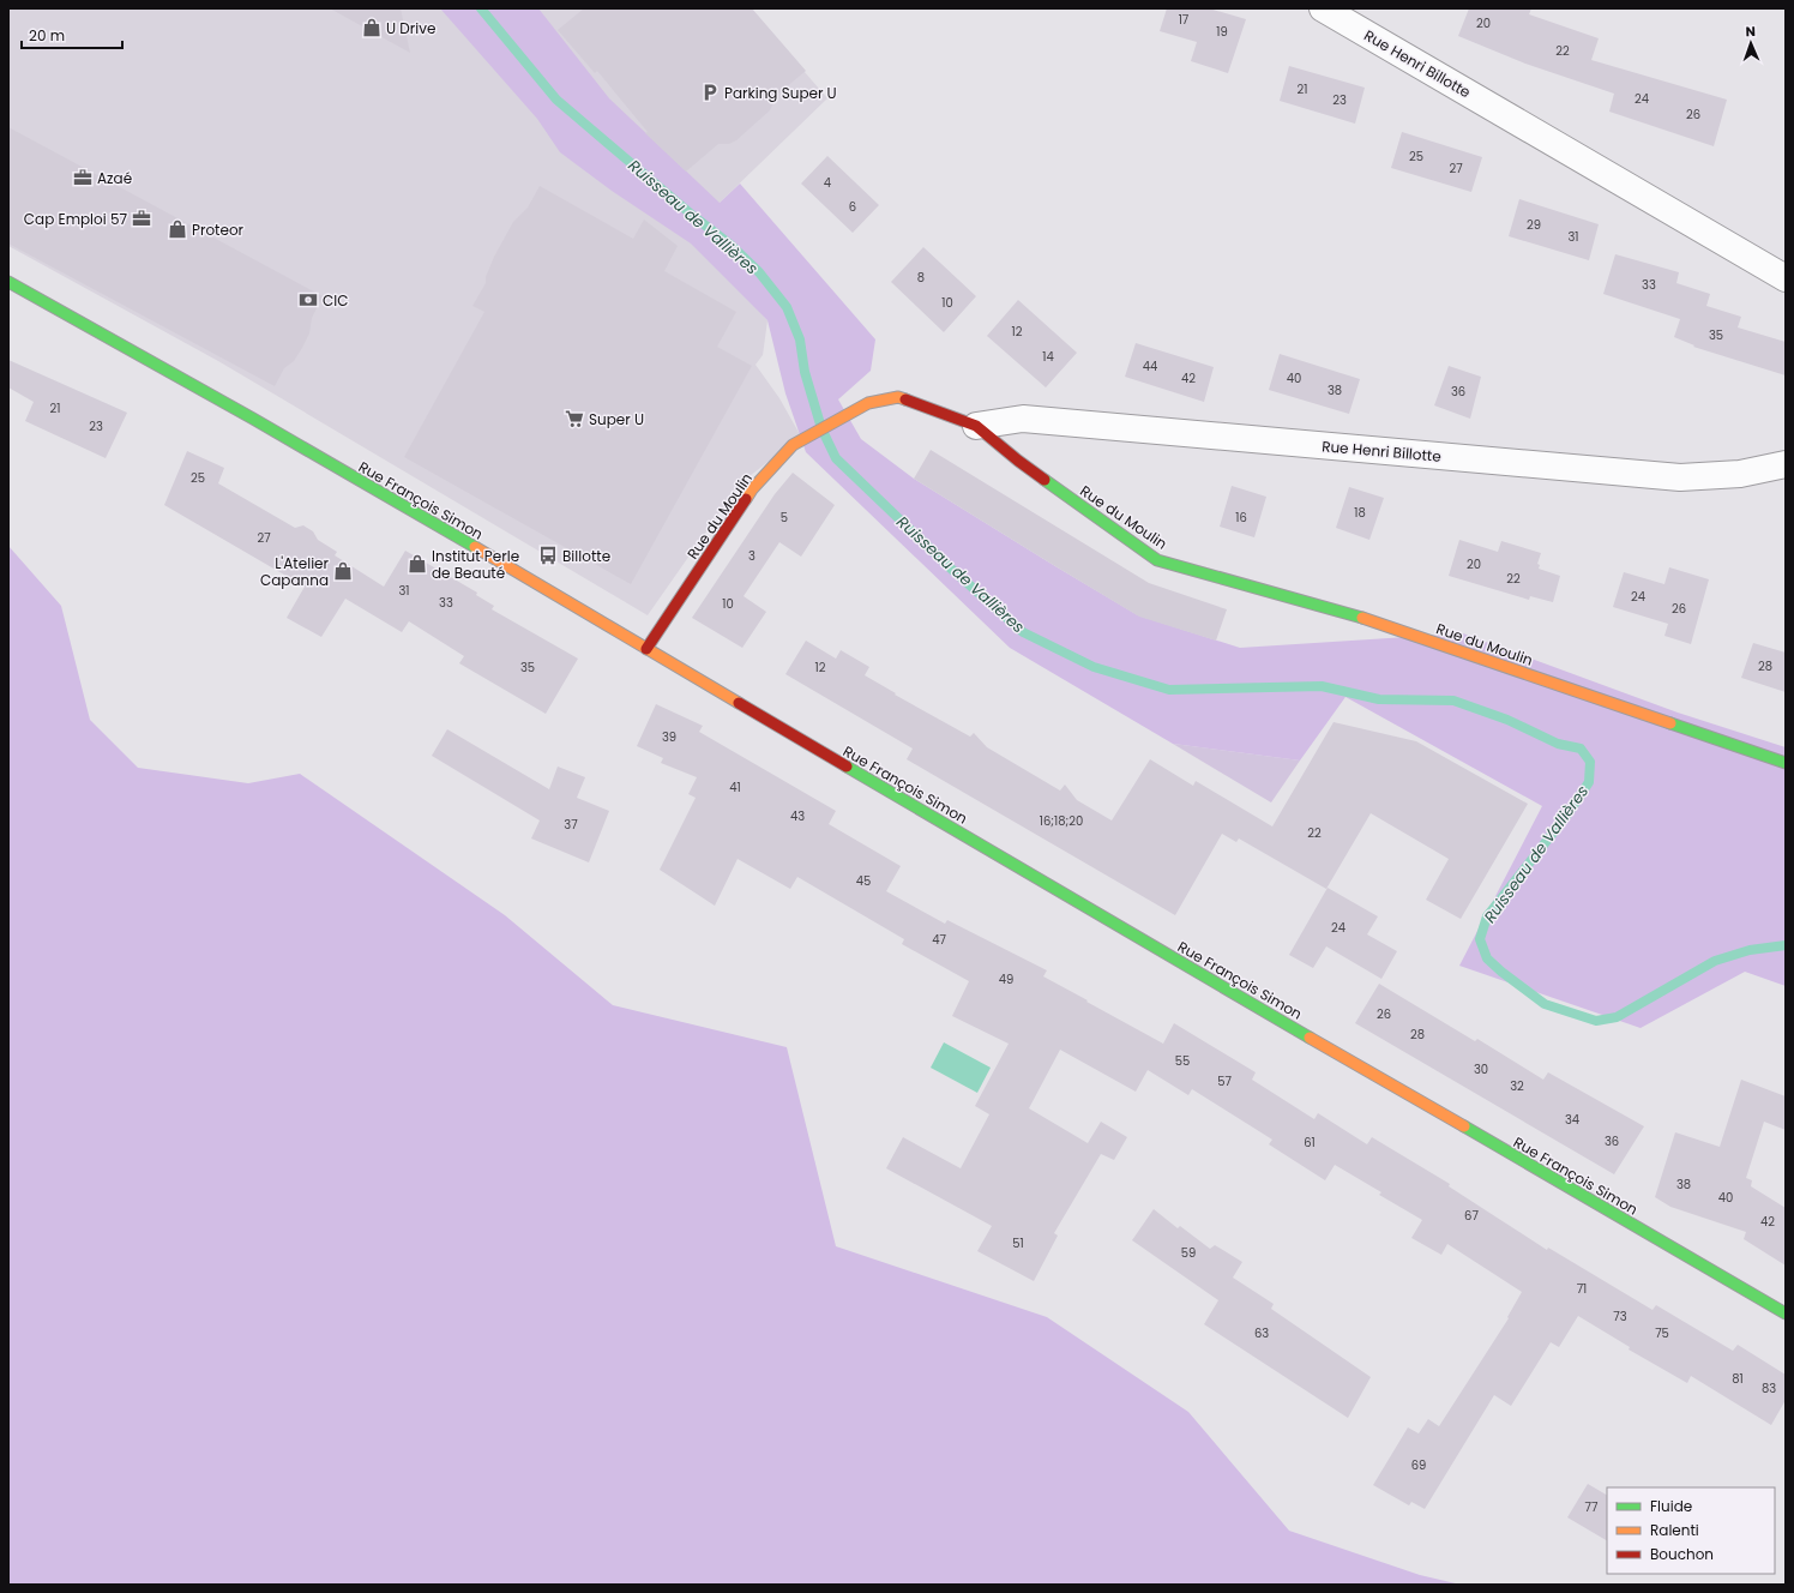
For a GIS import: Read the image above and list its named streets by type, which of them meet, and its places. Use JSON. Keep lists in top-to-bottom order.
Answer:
{
  "streets": {
    "main road": ["Rue François Simon", "Rue du Moulin"],
    "street": ["Rue Henri Billotte"]
  },
  "crossings": [
    ["Rue Henri Billotte", "Rue du Moulin"],
    ["Rue François Simon", "Rue du Moulin"]
  ],
  "water": ["Ruisseau de Vallières"],
  "places": {
    "shop": [
      "U Drive",
      "Proteor",
      "Institut Perle de Beauté",
      "L'Atelier Capanna"
    ],
    "parking": ["Parking Super U"],
    "office": ["Azaé", "Cap Emploi 57"],
    "bank": ["CIC"],
    "supermarket": ["Super U"],
    "bus stop": ["Billotte"]
  },
  "house_numbers": [
    "17",
    "20",
    "19",
    "22",
    "21",
    "24",
    "23",
    "26",
    "25",
    "27",
    "4",
    "6",
    "29",
    "31",
    "8",
    "33",
    "10",
    "12",
    "35",
    "14",
    "44",
    "42",
    "40",
    "38",
    "36",
    "21",
    "23",
    "25",
    "18",
    "5",
    "16",
    "27",
    "3",
    "20",
    "22",
    "31",
    "24",
    "33",
    "10",
    "26",
    "28",
    "35",
    "12",
    "39",
    "41",
    "43",
    "16;18;20",
    "37",
    "22",
    "45",
    "24",
    "47",
    "49",
    "26",
    "28",
    "55",
    "30",
    "57",
    "32",
    "34",
    "36",
    "61",
    "38",
    "40",
    "67",
    "42",
    "51",
    "59",
    "71",
    "73",
    "63",
    "75",
    "81",
    "83",
    "69",
    "77"
  ],
  "legend": ["Fluide", "Ralenti", "Bouchon"],
  "scale_bar": "20 m",
  "north": "top"
}
